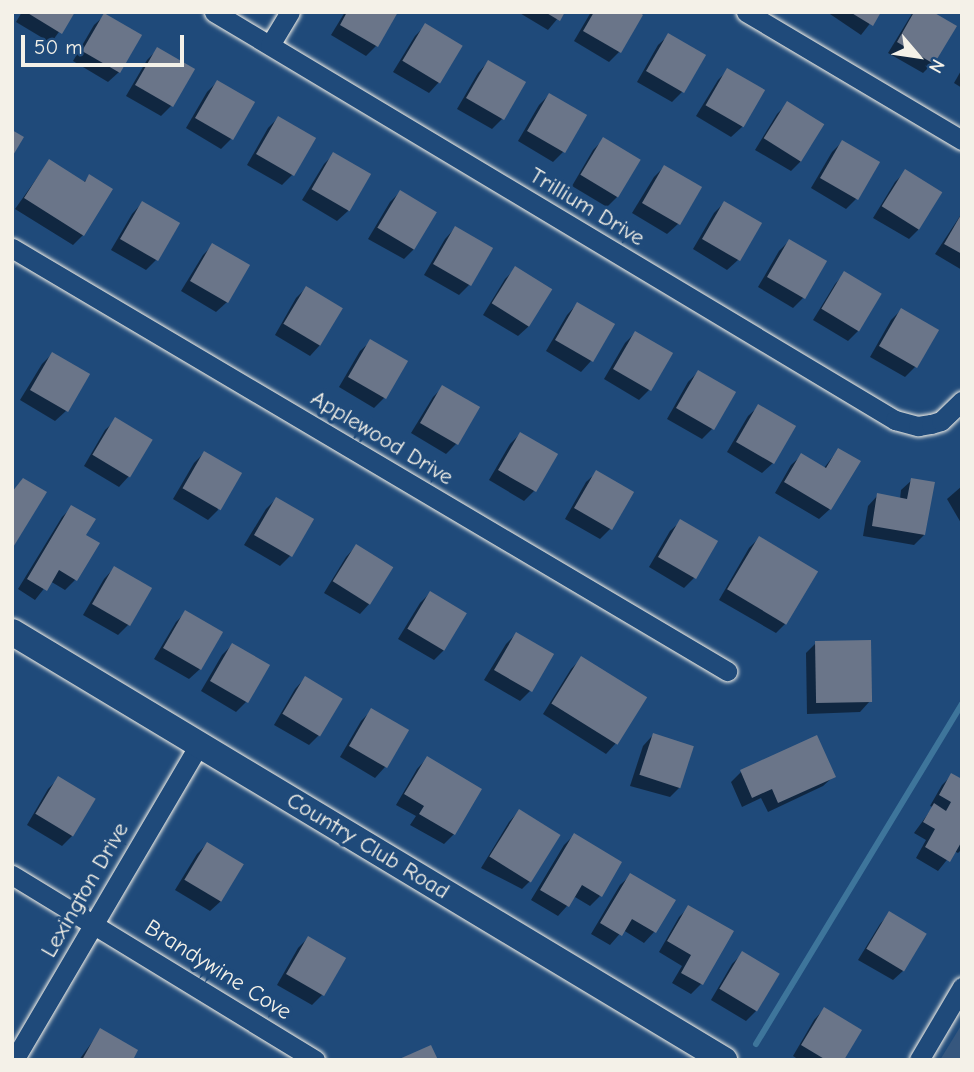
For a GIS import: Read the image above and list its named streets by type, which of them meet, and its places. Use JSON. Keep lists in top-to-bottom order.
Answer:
{
  "streets": {
    "street": [
      "Trillium Drive",
      "Applewood Drive",
      "Country Club Road",
      "Lexington Drive",
      "Brandywine Cove"
    ]
  },
  "crossings": [
    ["Country Club Road", "Lexington Drive"],
    ["Lexington Drive", "Brandywine Cove"]
  ],
  "scale_bar": "50 m",
  "north": "bottom right"
}
